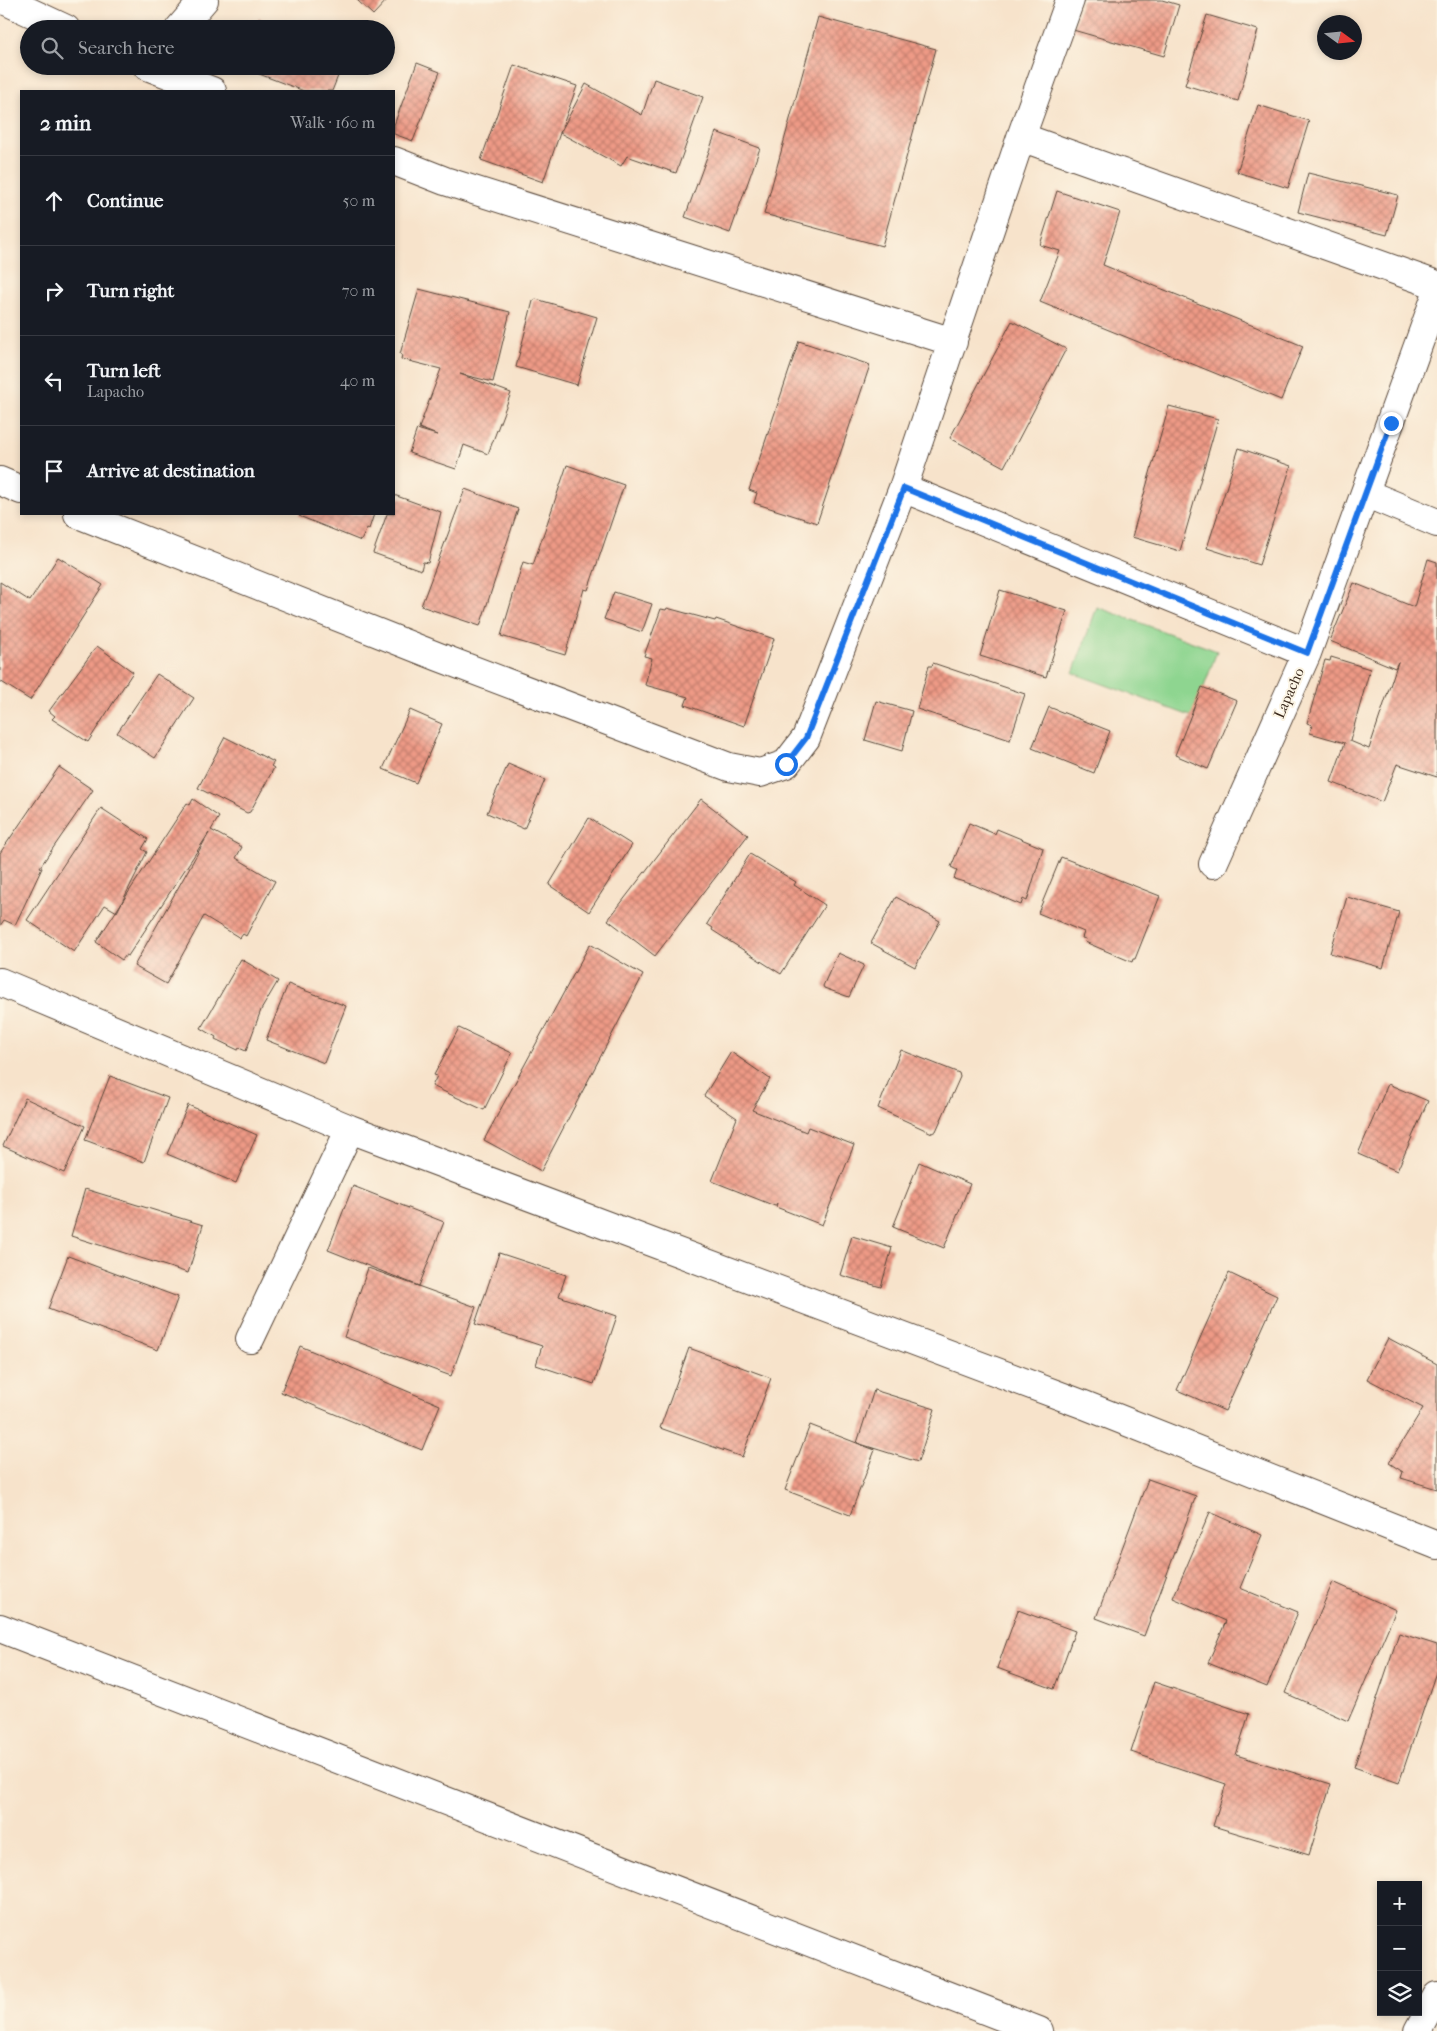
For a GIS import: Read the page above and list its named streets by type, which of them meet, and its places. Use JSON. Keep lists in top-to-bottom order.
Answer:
{
  "streets": {
    "street": ["Lapacho"]
  },
  "north": "right",
  "page": {
    "search": "Search here",
    "heading": ["2 min", "Walk · 160 m"],
    "list": [
      ["Continue", "50 m"],
      ["Turn right", "70 m"],
      ["Turn left", "Lapacho", "40 m"],
      "Arrive at destination"
    ],
    "map_buttons": ["+", "−"]
  }
}
